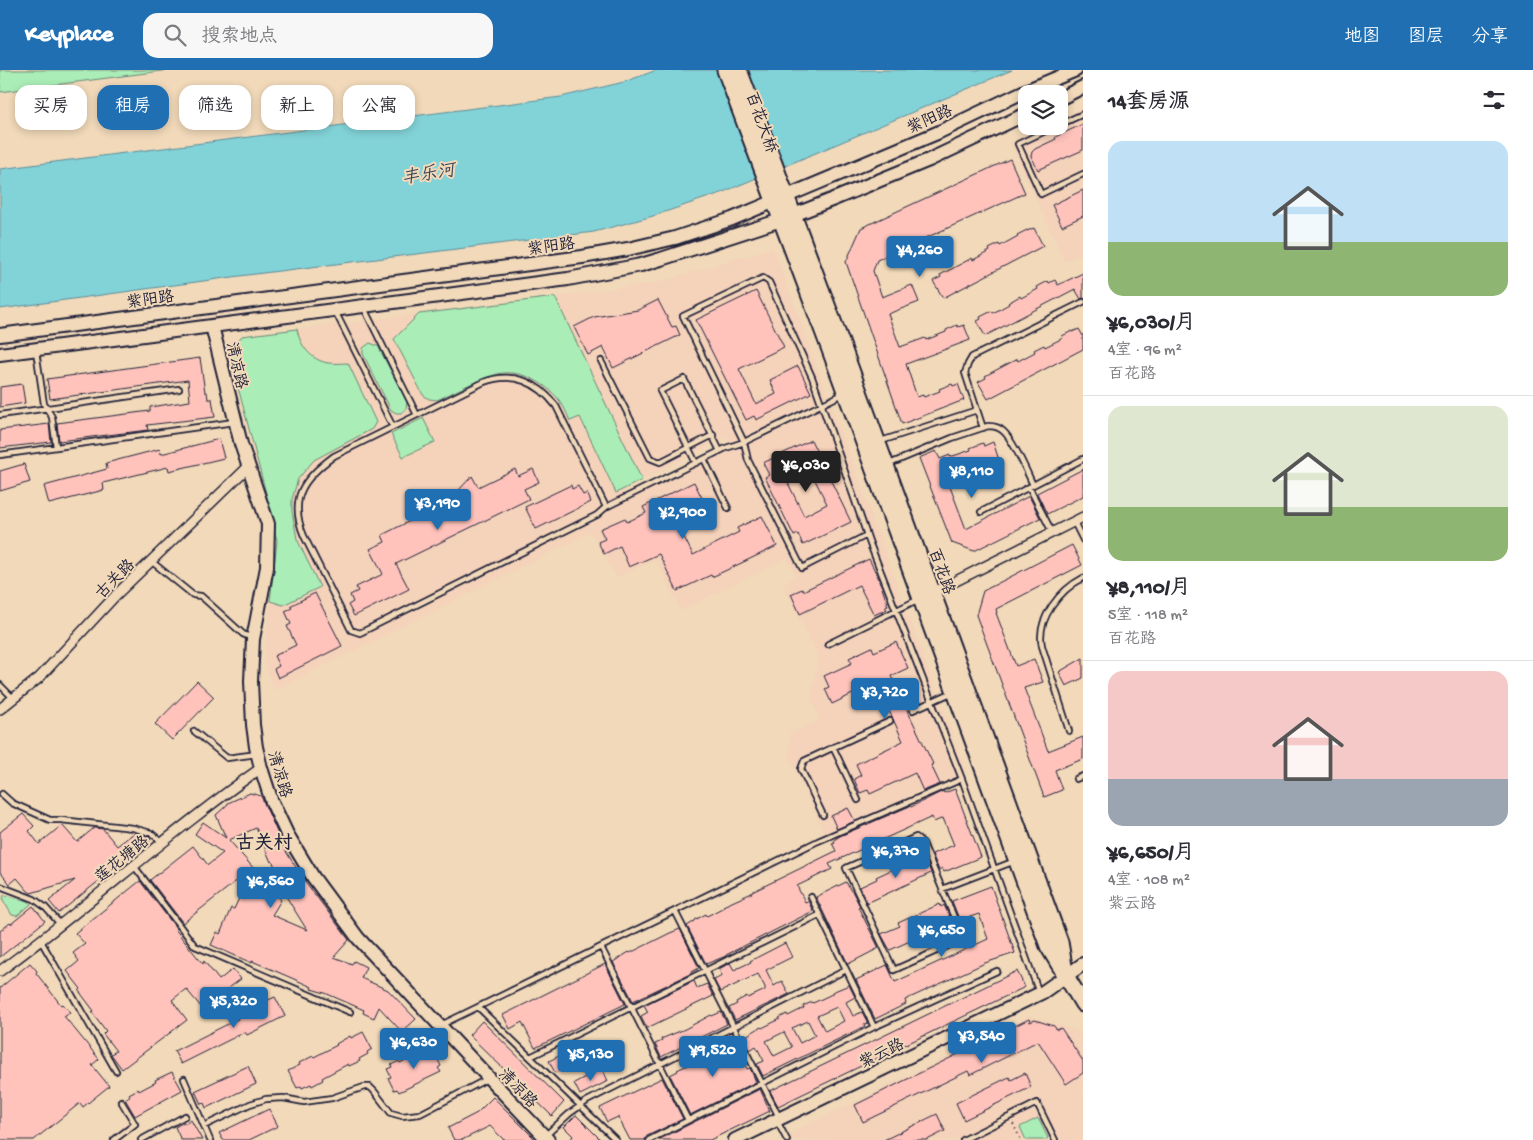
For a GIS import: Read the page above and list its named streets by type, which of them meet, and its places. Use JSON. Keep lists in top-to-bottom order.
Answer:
{
  "streets": {
    "main road": [
      "紫阳路",
      "百花大桥",
      "清凉路",
      "百花路",
      "紫云路"
    ],
    "street": ["古关路", "莲花塘路"]
  },
  "crossings": [
    ["紫阳路", "百花路"],
    ["百花大桥", "百花路"],
    ["清凉路", "古关路"],
    ["清凉路", "莲花塘路"],
    ["百花路", "紫云路"]
  ],
  "districts": ["古关村"],
  "water": ["丰乐河"],
  "page": {
    "header": "Keyplace",
    "search": "搜索地点",
    "nav": ["地图", "图层", "分享"],
    "heading": "14套房源",
    "chip": [
      "买房",
      "租房",
      "筛选",
      "新上",
      "公寓"
    ],
    "list": [
      {
        "name": "¥6,030/月",
        "note": "4室 · 96 m² · 百花路"
      },
      {
        "name": "¥8,110/月",
        "note": "5室 · 118 m² · 百花路"
      },
      {
        "name": "¥6,650/月",
        "note": "4室 · 108 m² · 紫云路"
      }
    ],
    "price": [
      "¥4,260",
      "¥6,030",
      "¥8,110",
      "¥3,190",
      "¥2,900",
      "¥3,720",
      "¥6,370",
      "¥6,560",
      "¥6,650",
      "¥5,320",
      "¥3,540",
      "¥6,630",
      "¥9,520",
      "¥5,130"
    ]
  }
}
